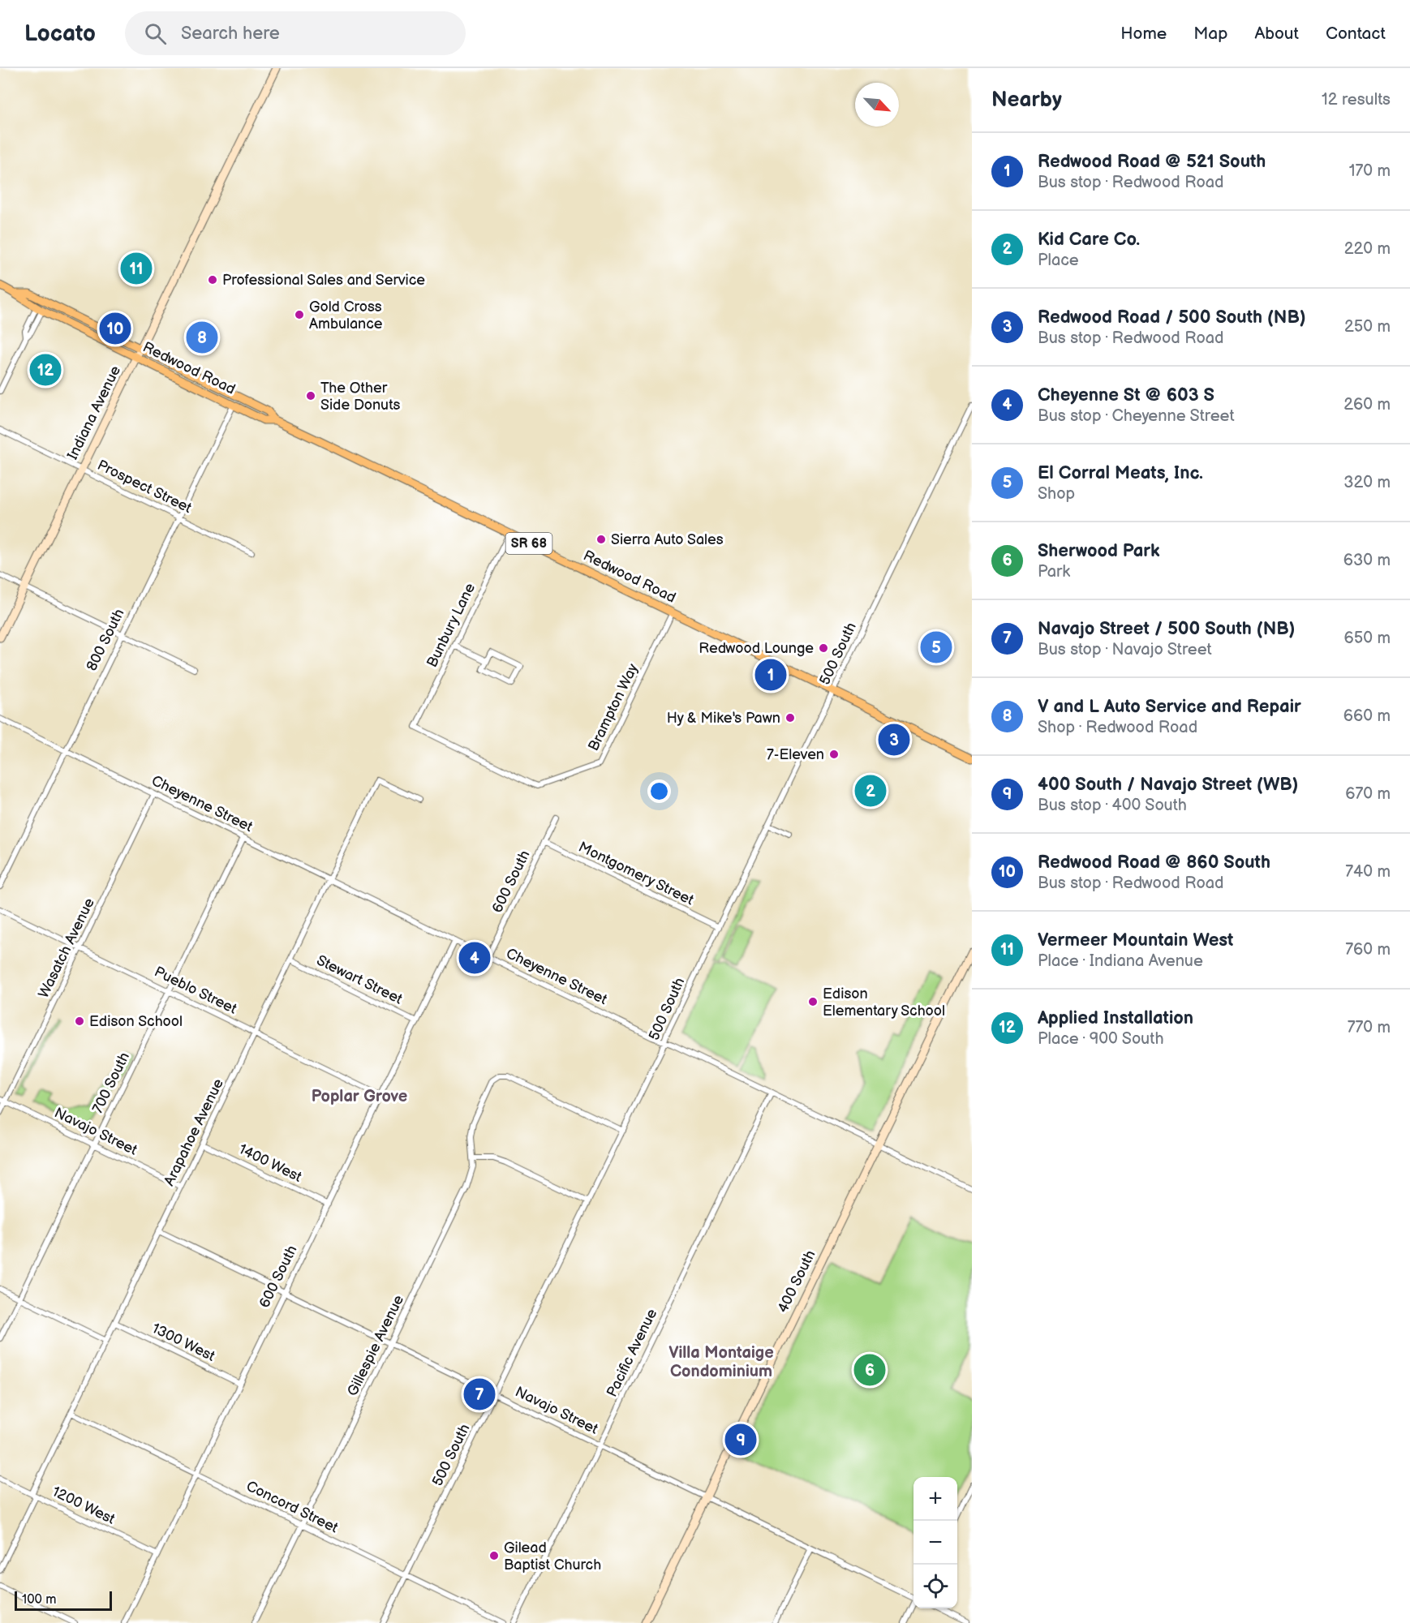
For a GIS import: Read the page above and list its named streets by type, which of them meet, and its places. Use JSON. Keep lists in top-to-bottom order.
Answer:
{
  "streets": {
    "main road": [
      "Redwood Road",
      "Indiana Avenue",
      "SR 68",
      "400 South"
    ],
    "street": [
      "Prospect Street",
      "Bunbury Lane",
      "800 South",
      "500 South",
      "Brampton Way",
      "Cheyenne Street",
      "Montgomery Street",
      "600 South",
      "Wasatch Avenue",
      "Stewart Street",
      "Pueblo Street",
      "700 South",
      "Navajo Street",
      "Arapahoe Avenue",
      "1400 West",
      "1300 West",
      "Gillespie Avenue",
      "Pacific Avenue",
      "1200 West",
      "Concord Street"
    ]
  },
  "crossings": [
    ["Redwood Road", "Indiana Avenue"],
    ["Redwood Road", "Bunbury Lane"],
    ["Redwood Road", "800 South"],
    ["Redwood Road", "500 South"],
    ["Redwood Road", "Brampton Way"],
    ["Indiana Avenue", "Prospect Street"],
    ["Prospect Street", "800 South"],
    ["Bunbury Lane", "Brampton Way"],
    ["800 South", "Cheyenne Street"],
    ["500 South", "Cheyenne Street"],
    ["500 South", "Montgomery Street"],
    ["500 South", "Navajo Street"],
    ["500 South", "Gillespie Avenue"],
    ["500 South", "Concord Street"],
    ["Cheyenne Street", "600 South"],
    ["Cheyenne Street", "Wasatch Avenue"],
    ["Cheyenne Street", "700 South"],
    ["Cheyenne Street", "Arapahoe Avenue"],
    ["Cheyenne Street", "400 South"],
    ["Cheyenne Street", "Pacific Avenue"],
    ["Montgomery Street", "600 South"],
    ["600 South", "Stewart Street"],
    ["600 South", "Pueblo Street"],
    ["600 South", "Navajo Street"],
    ["600 South", "1400 West"],
    ["600 South", "1300 West"],
    ["600 South", "1200 West"],
    ["600 South", "Concord Street"],
    ["Wasatch Avenue", "Pueblo Street"],
    ["Wasatch Avenue", "Navajo Street"],
    ["Stewart Street", "Arapahoe Avenue"],
    ["Pueblo Street", "700 South"],
    ["Pueblo Street", "Arapahoe Avenue"],
    ["700 South", "Navajo Street"],
    ["Navajo Street", "Arapahoe Avenue"],
    ["Navajo Street", "400 South"],
    ["Navajo Street", "Gillespie Avenue"],
    ["Navajo Street", "Pacific Avenue"],
    ["Arapahoe Avenue", "1400 West"],
    ["Arapahoe Avenue", "1300 West"],
    ["Arapahoe Avenue", "1200 West"],
    ["Arapahoe Avenue", "Concord Street"],
    ["Gillespie Avenue", "Concord Street"]
  ],
  "districts": ["Poplar Grove", "Villa Montaige Condominium"],
  "places": [
    "Professional Sales and Service",
    "Gold Cross Ambulance",
    "The Other Side Donuts",
    "Sierra Auto Sales",
    "Redwood Lounge",
    "Hy & Mike's Pawn",
    "7-Eleven",
    "Edison Elementary School",
    "Edison School",
    "Gilead Baptist Church"
  ],
  "scale_bar": "100 m",
  "north": "bottom right",
  "page": {
    "header": "Locato",
    "search": "Search here",
    "nav": [
      "Home",
      "Map",
      "About",
      "Contact"
    ],
    "heading": ["Nearby", "12 results"],
    "list": [
      {
        "mark": "1",
        "name": "Redwood Road @ 521 South",
        "note": "Bus stop · Redwood Road",
        "value": "170 m"
      },
      {
        "mark": "2",
        "name": "Kid Care Co.",
        "note": "Place",
        "value": "220 m"
      },
      {
        "mark": "3",
        "name": "Redwood Road / 500 South (NB)",
        "note": "Bus stop · Redwood Road",
        "value": "250 m"
      },
      {
        "mark": "4",
        "name": "Cheyenne St @ 603 S",
        "note": "Bus stop · Cheyenne Street",
        "value": "260 m"
      },
      {
        "mark": "5",
        "name": "El Corral Meats, Inc.",
        "note": "Shop",
        "value": "320 m"
      },
      {
        "mark": "6",
        "name": "Sherwood Park",
        "note": "Park",
        "value": "630 m"
      },
      {
        "mark": "7",
        "name": "Navajo Street / 500 South (NB)",
        "note": "Bus stop · Navajo Street",
        "value": "650 m"
      },
      {
        "mark": "8",
        "name": "V and L Auto Service and Repair",
        "note": "Shop · Redwood Road",
        "value": "660 m"
      },
      {
        "mark": "9",
        "name": "400 South / Navajo Street (WB)",
        "note": "Bus stop · 400 South",
        "value": "670 m"
      },
      {
        "mark": "10",
        "name": "Redwood Road @ 860 South",
        "note": "Bus stop · Redwood Road",
        "value": "740 m"
      },
      {
        "mark": "11",
        "name": "Vermeer Mountain West",
        "note": "Place · Indiana Avenue",
        "value": "760 m"
      },
      {
        "mark": "12",
        "name": "Applied Installation",
        "note": "Place · 900 South",
        "value": "770 m"
      }
    ],
    "pins": [
      "11",
      "10",
      "8",
      "12",
      "5",
      "1",
      "3",
      "2",
      "4",
      "6",
      "7",
      "9"
    ],
    "map_buttons": ["+", "−"],
    "scale": "100 m"
  }
}
